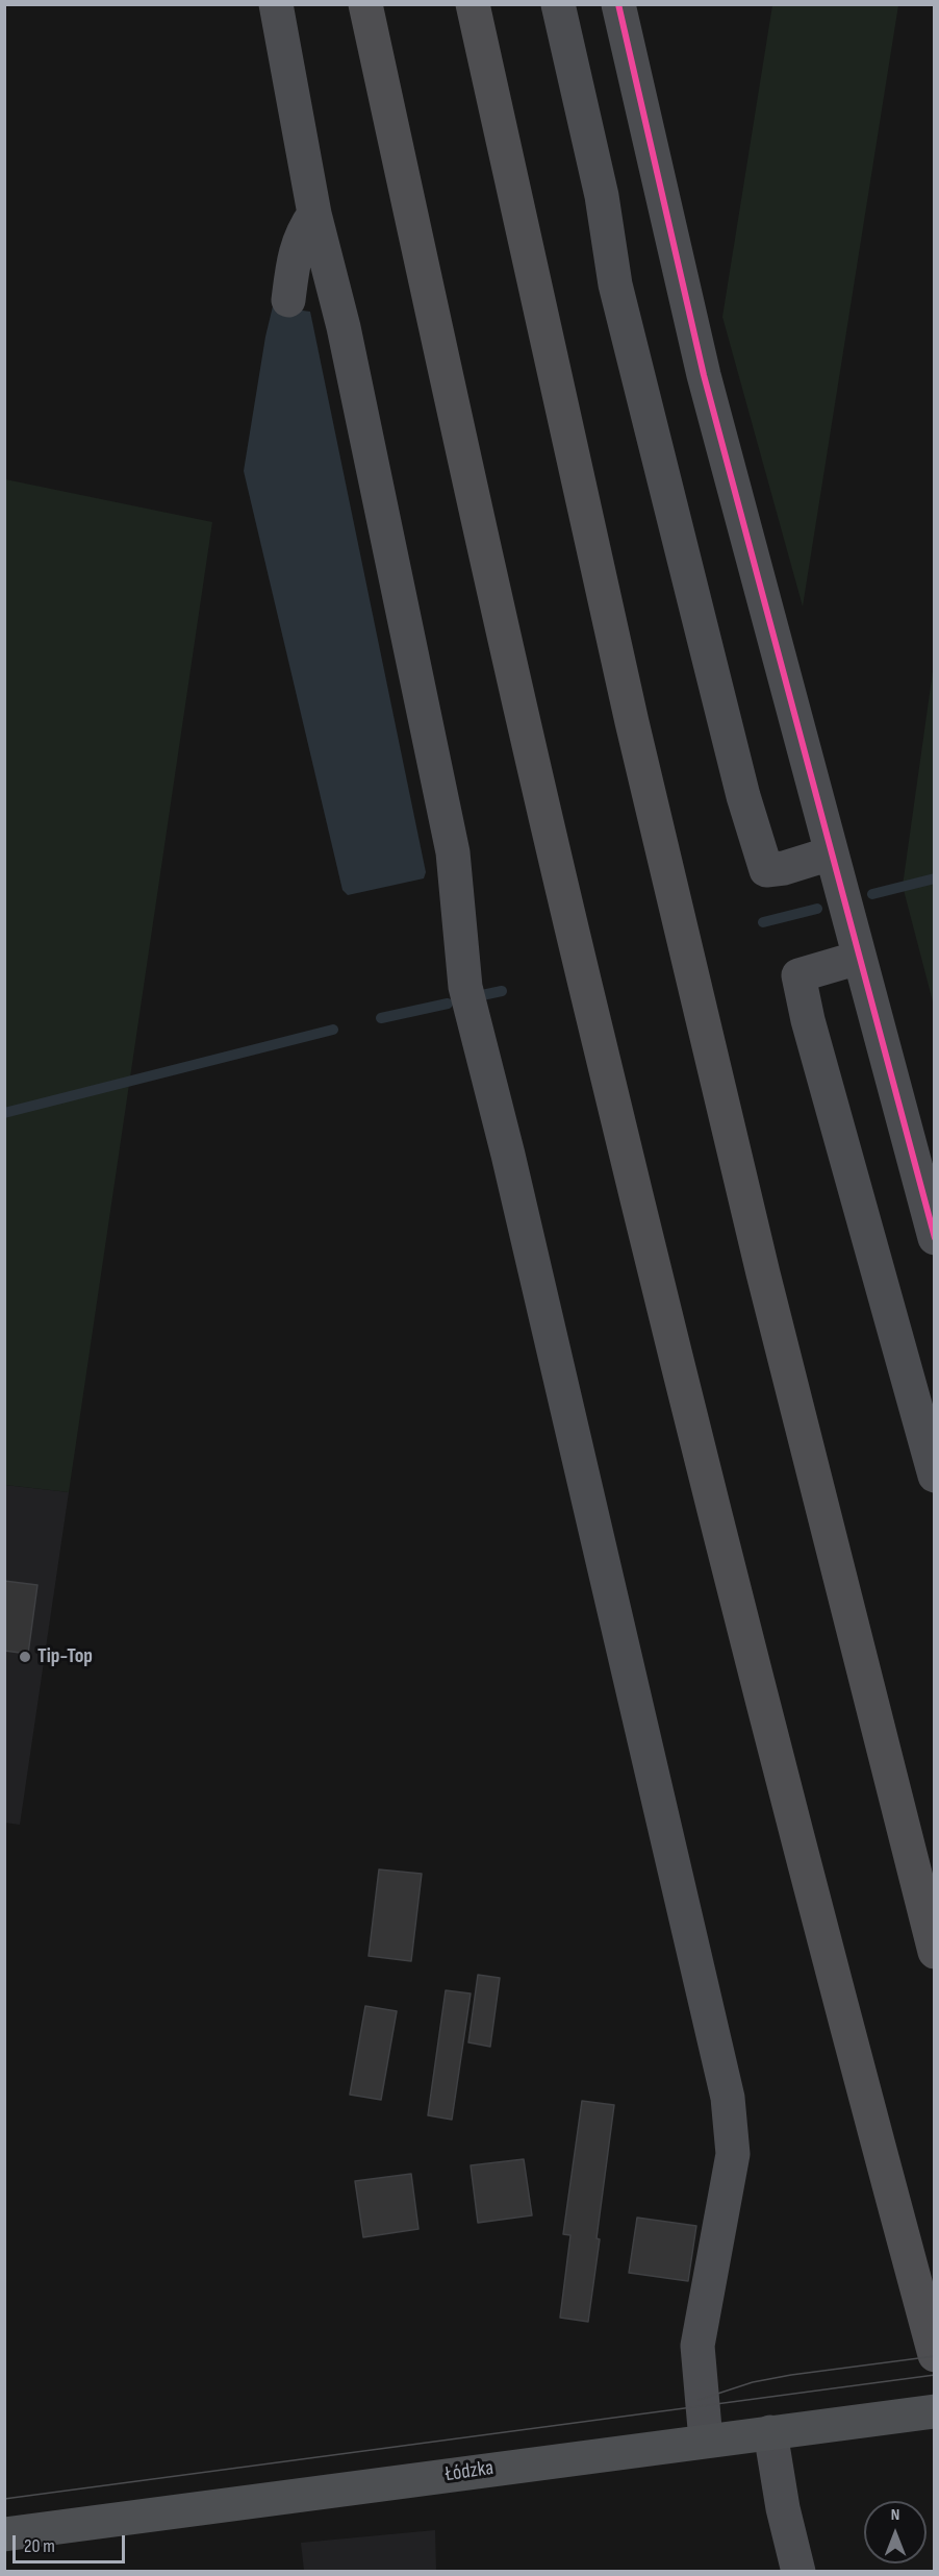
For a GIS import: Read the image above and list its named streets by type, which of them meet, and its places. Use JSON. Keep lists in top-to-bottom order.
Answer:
{
  "streets": {
    "main road": ["Łódzka"]
  },
  "places": ["Tip-Top"],
  "scale_bar": "20 m",
  "north": "top"
}
